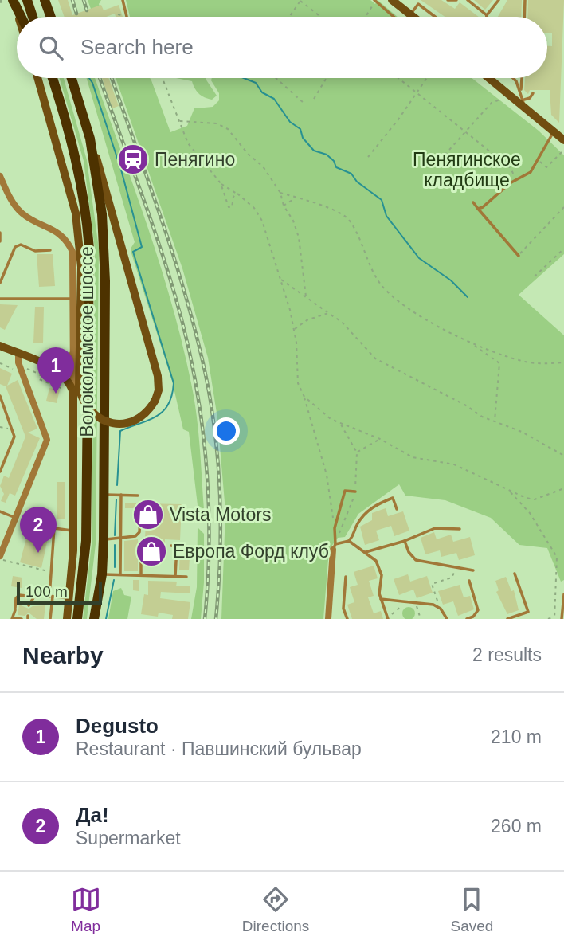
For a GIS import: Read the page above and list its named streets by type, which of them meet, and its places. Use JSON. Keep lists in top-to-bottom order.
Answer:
{
  "streets": {
    "main road": ["Волоколамское шоссе"]
  },
  "parks": ["Пенягинское кладбище"],
  "places": {
    "station": ["Пенягино"],
    "shop": ["Vista Motors", "Европа Форд клуб"]
  },
  "scale_bar": "100 m",
  "page": {
    "search": "Search here",
    "pins": ["1", "2"],
    "scale": "100 m",
    "heading": ["Nearby", "2 results"],
    "list": [
      {
        "mark": "1",
        "name": "Degusto",
        "note": "Restaurant · Павшинский бульвар",
        "value": "210 m"
      },
      {
        "mark": "2",
        "name": "Да!",
        "note": "Supermarket",
        "value": "260 m"
      }
    ],
    "nav": ["Map", "Directions", "Saved"]
  }
}
